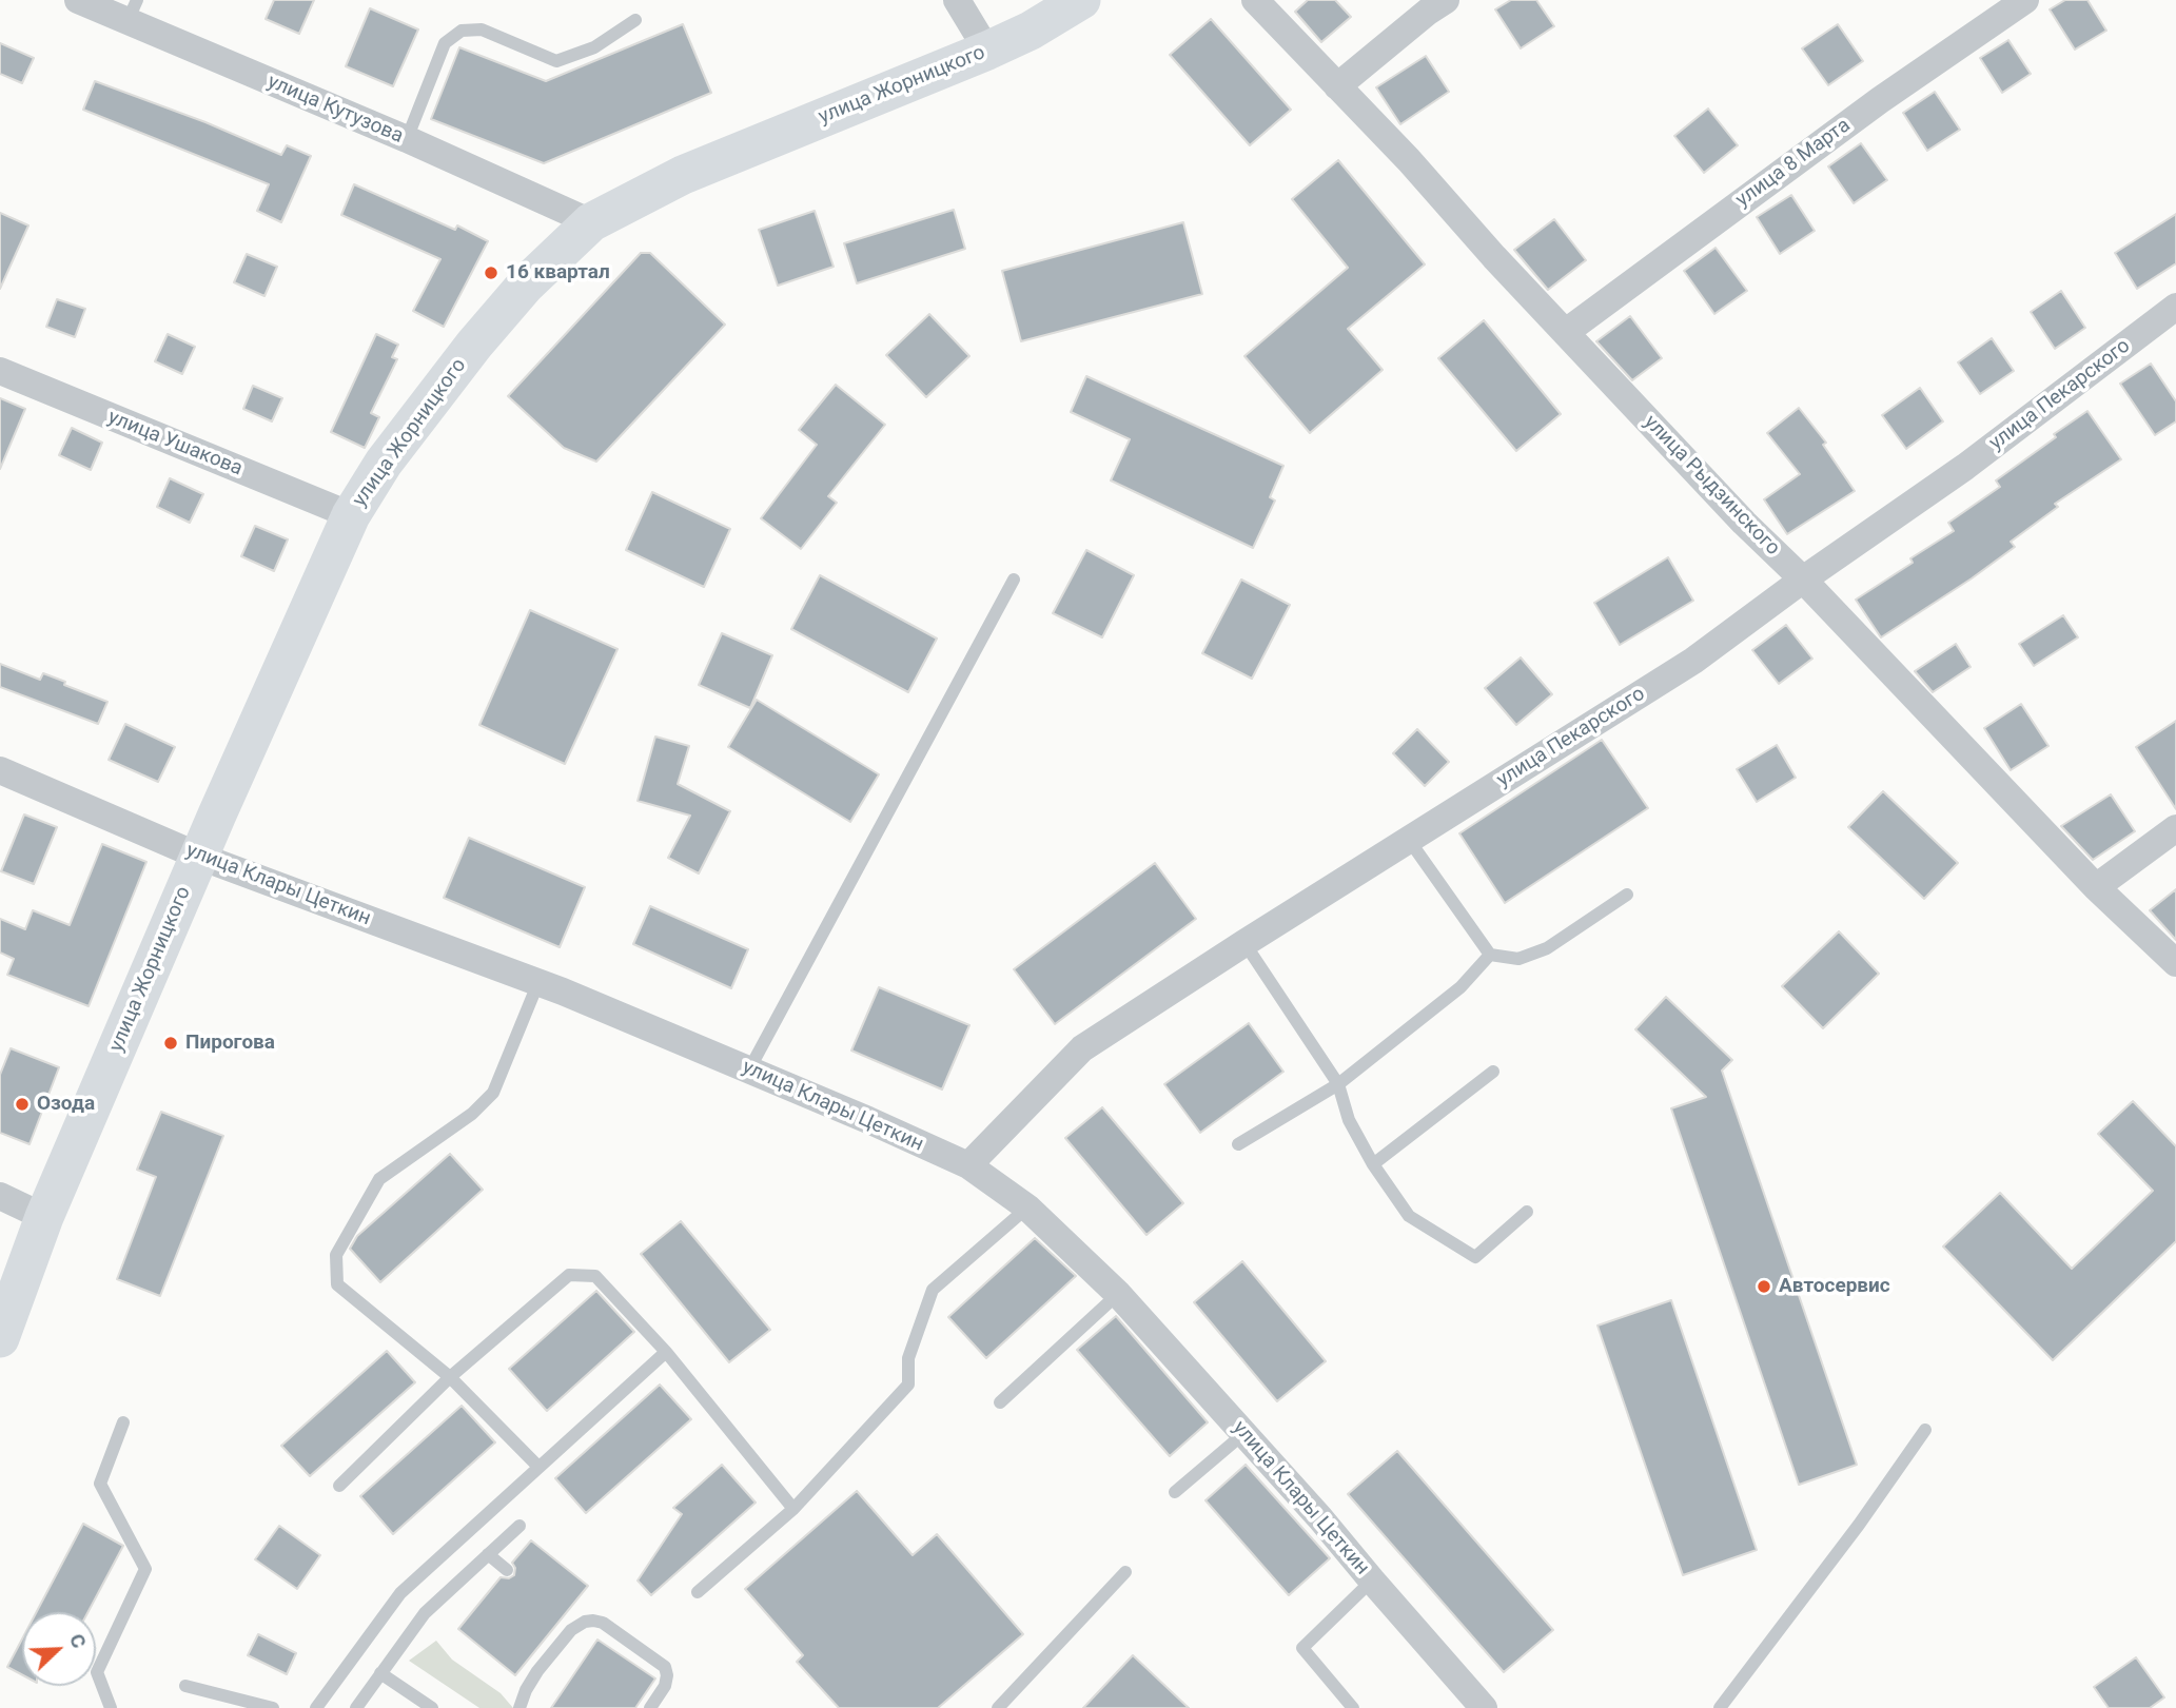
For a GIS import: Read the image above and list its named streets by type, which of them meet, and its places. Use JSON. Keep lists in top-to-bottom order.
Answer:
{
  "streets": {
    "main road": ["улица Жорницкого"],
    "street": [
      "улица Кутузова",
      "улица 8 Марта",
      "улица Пекарского",
      "улица Ушакова",
      "улица Рыдзинского",
      "улица Клары Цеткин"
    ]
  },
  "crossings": [
    ["улица Жорницкого", "улица Кутузова"],
    ["улица Жорницкого", "улица Ушакова"],
    ["улица Жорницкого", "улица Клары Цеткин"],
    ["улица 8 Марта", "улица Рыдзинского"],
    ["улица Пекарского", "улица Рыдзинского"],
    ["улица Пекарского", "улица Клары Цеткин"]
  ],
  "places": [
    "16 квартал",
    "Пирогова",
    "Озода",
    "Автосервис"
  ],
  "north": "top right"
}
